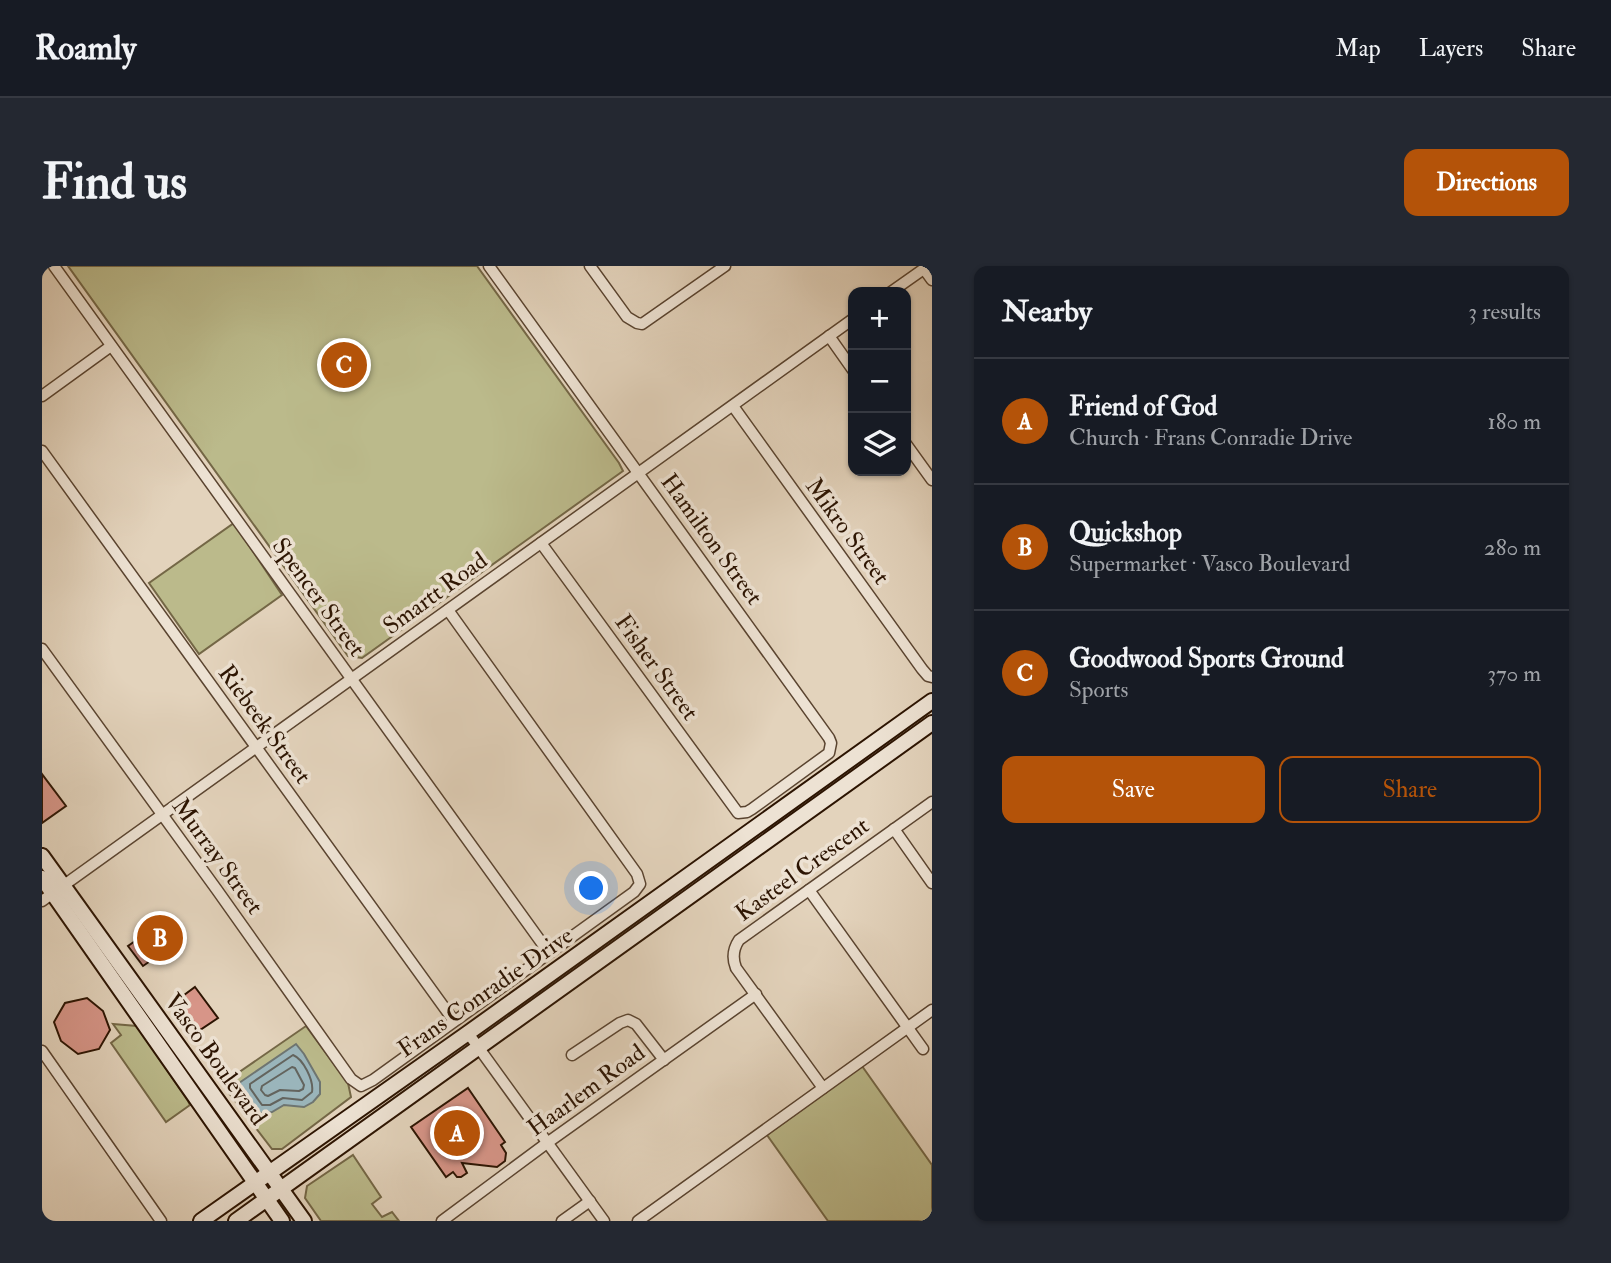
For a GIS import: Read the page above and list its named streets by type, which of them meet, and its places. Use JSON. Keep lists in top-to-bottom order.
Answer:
{
  "streets": {
    "main road": ["Frans Conradie Drive", "Vasco Boulevard"],
    "street": [
      "Mikro Street",
      "Hamilton Street",
      "Smartt Road",
      "Spencer Street",
      "Fisher Street",
      "Riebeek Street",
      "Murray Street",
      "Kasteel Crescent",
      "Haarlem Road"
    ]
  },
  "crossings": [
    ["Mikro Street", "Smartt Road"],
    ["Hamilton Street", "Smartt Road"],
    ["Hamilton Street", "Fisher Street"],
    ["Smartt Road", "Spencer Street"],
    ["Smartt Road", "Fisher Street"],
    ["Smartt Road", "Riebeek Street"],
    ["Smartt Road", "Murray Street"],
    ["Smartt Road", "Vasco Boulevard"],
    ["Riebeek Street", "Murray Street"],
    ["Kasteel Crescent", "Haarlem Road"],
    ["Frans Conradie Drive", "Vasco Boulevard"]
  ],
  "page": {
    "header": "Roamly",
    "nav": ["Map", "Layers", "Share"],
    "buttons": [
      "Directions",
      ["Save", "Share"]
    ],
    "title": "Find us",
    "heading": ["Nearby", "3 results"],
    "map_buttons": ["+", "−"],
    "pins": ["C", "B", "A"],
    "list": [
      {
        "mark": "A",
        "name": "Friend of God",
        "note": "Church · Frans Conradie Drive",
        "value": "180 m"
      },
      {
        "mark": "B",
        "name": "Quickshop",
        "note": "Supermarket · Vasco Boulevard",
        "value": "280 m"
      },
      {
        "mark": "C",
        "name": "Goodwood Sports Ground",
        "note": "Sports",
        "value": "370 m"
      }
    ]
  }
}
